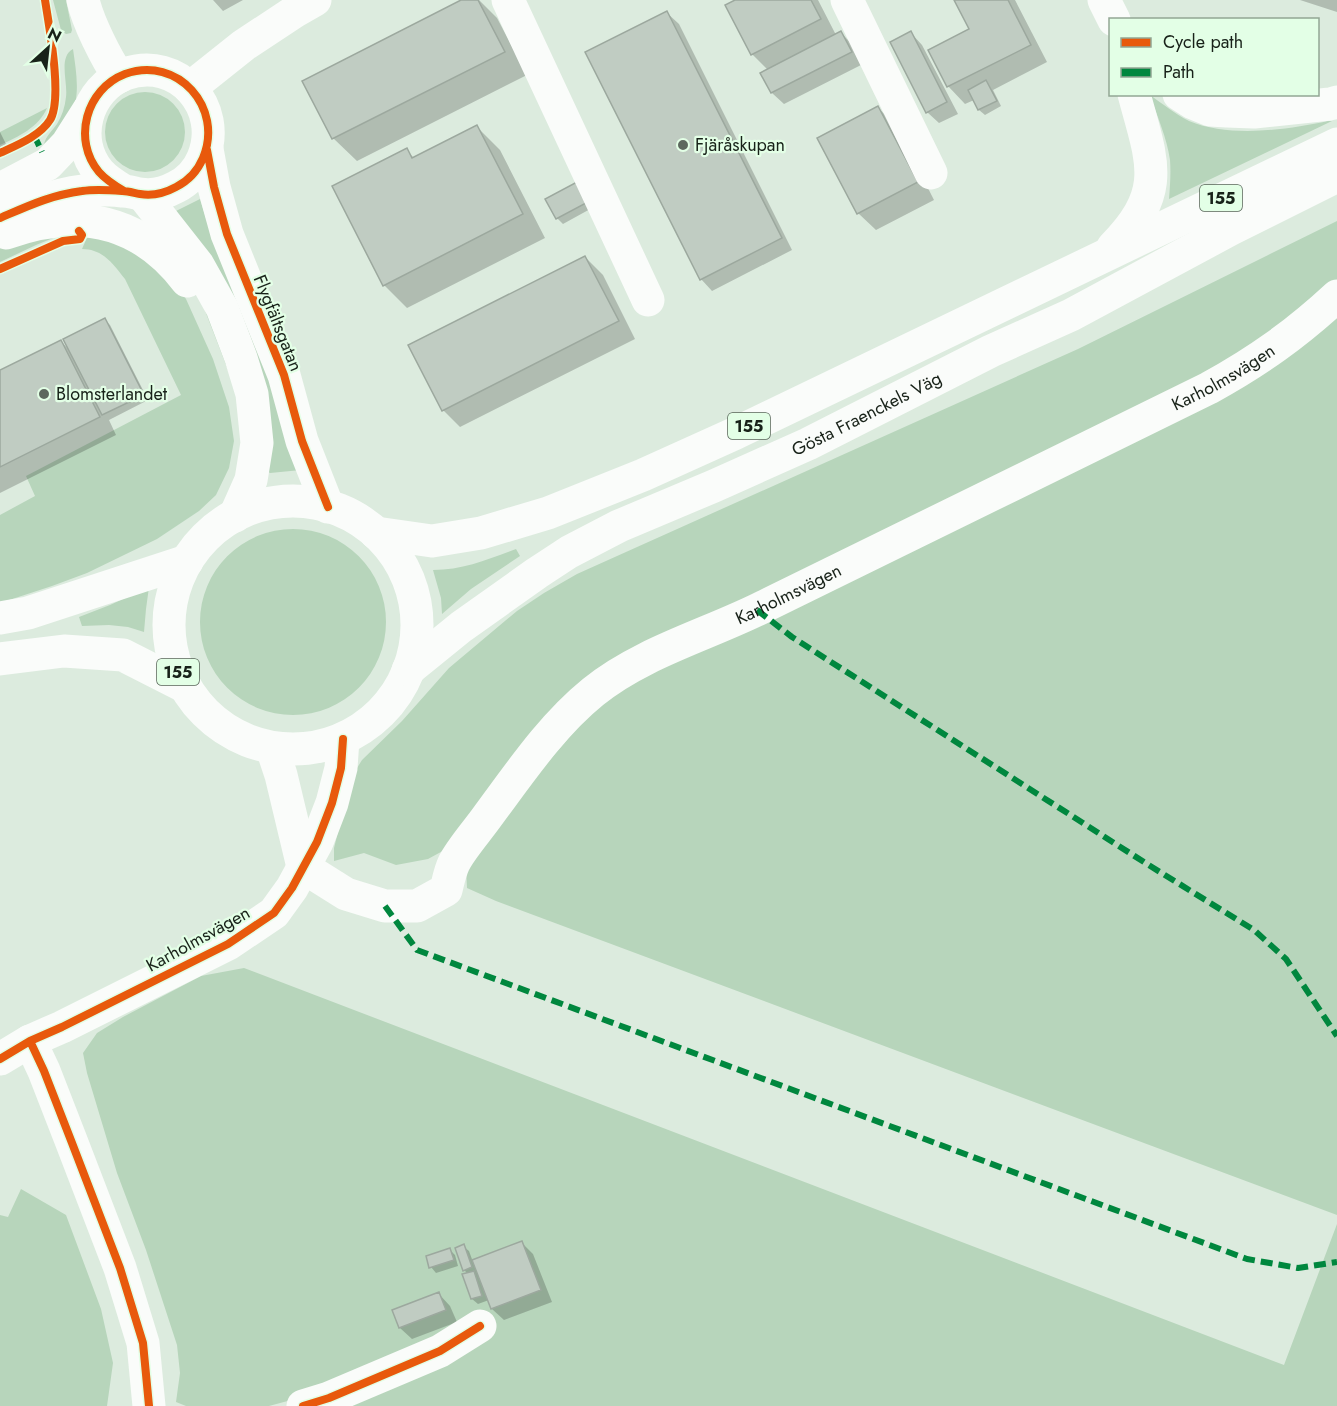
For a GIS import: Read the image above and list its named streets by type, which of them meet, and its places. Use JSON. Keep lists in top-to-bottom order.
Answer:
{
  "streets": {
    "main road": [
      "155",
      "Flygfältsgatan",
      "Karholmsvägen",
      "Gösta Fraenckels Väg"
    ]
  },
  "crossings": [
    ["Flygfältsgatan", "Gösta Fraenckels Väg"],
    ["Karholmsvägen", "Gösta Fraenckels Väg"]
  ],
  "places": ["Fjäråskupan", "Blomsterlandet"],
  "legend": ["Cycle path", "Path"],
  "north": "top right"
}
